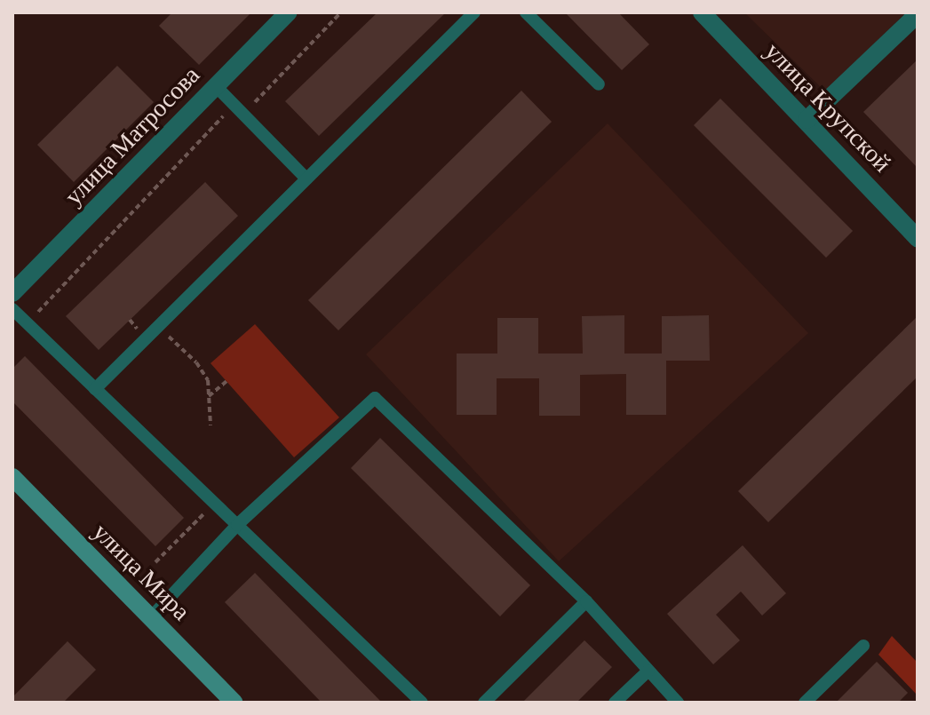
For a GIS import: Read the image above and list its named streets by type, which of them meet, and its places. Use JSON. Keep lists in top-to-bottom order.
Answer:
{
  "streets": {
    "main road": ["улица Мира"],
    "street": ["улица Крупской", "улица Матросова"]
  }
}
